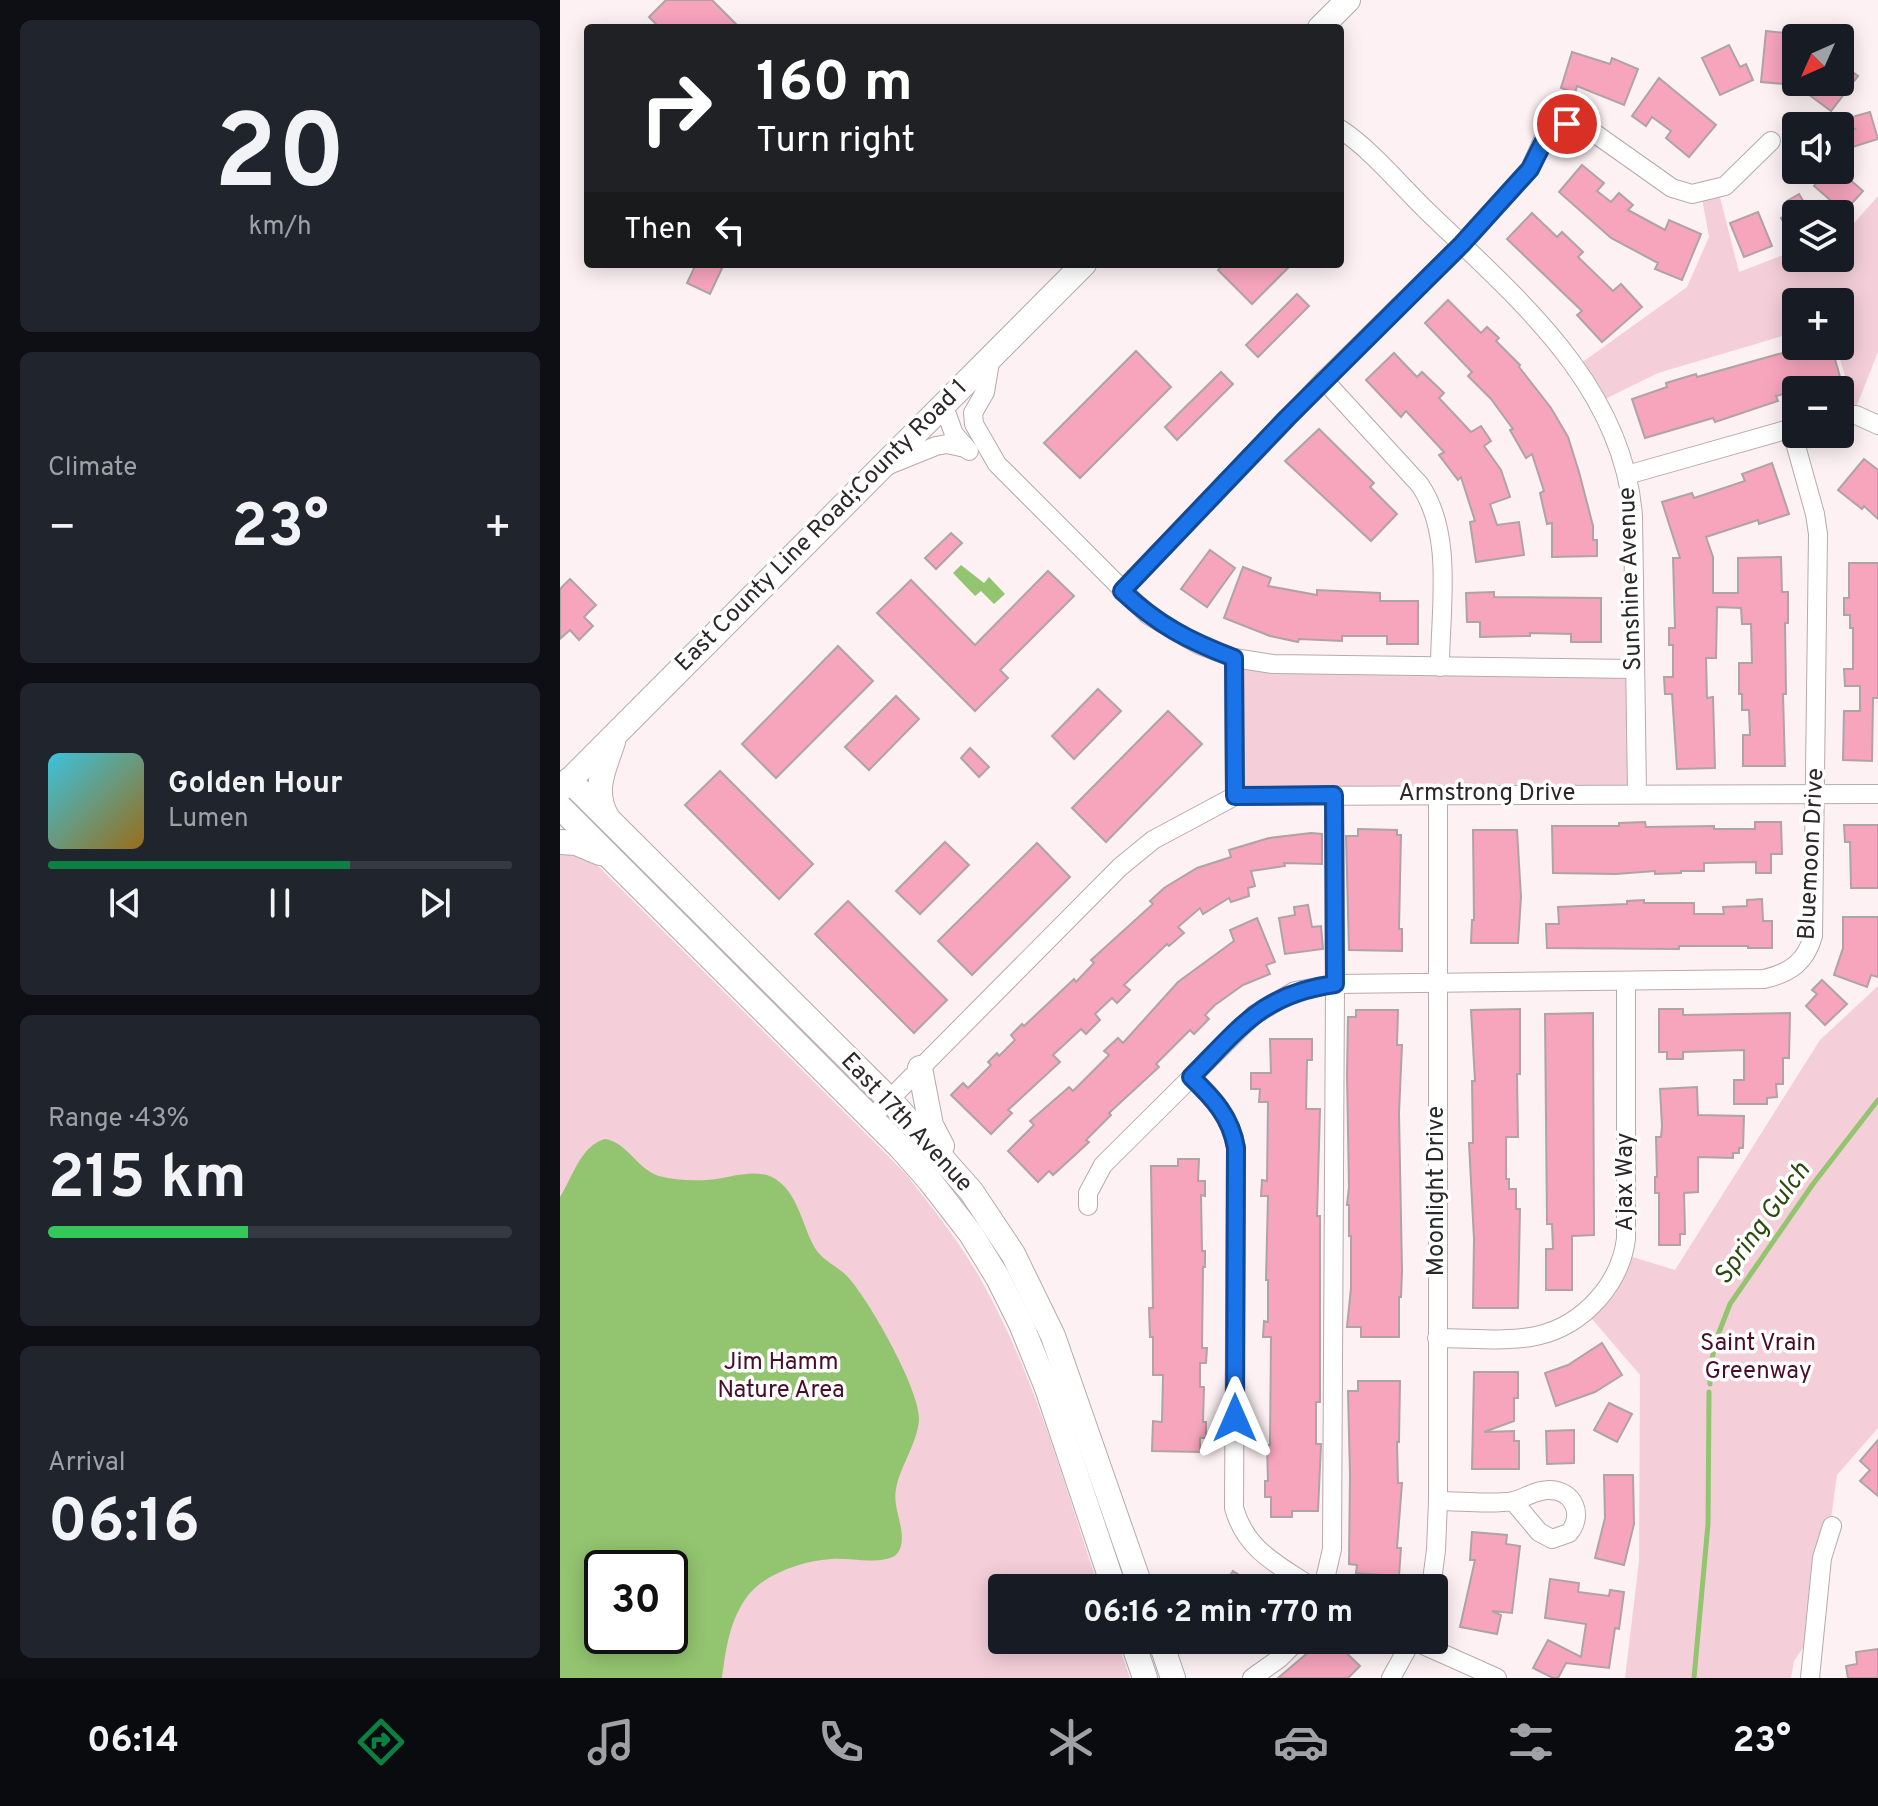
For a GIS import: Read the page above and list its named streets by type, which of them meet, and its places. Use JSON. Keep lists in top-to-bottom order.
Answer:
{
  "streets": {
    "main road": ["East County Line Road;County Road 1", "East 17th Avenue"],
    "street": [
      "Sunshine Avenue",
      "Armstrong Drive",
      "Bluemoon Drive",
      "Ajax Way",
      "Moonlight Drive"
    ]
  },
  "crossings": [
    ["East County Line Road;County Road 1", "East 17th Avenue"],
    ["Sunshine Avenue", "Armstrong Drive"],
    ["Armstrong Drive", "Bluemoon Drive"],
    ["Armstrong Drive", "Moonlight Drive"],
    ["Bluemoon Drive", "Ajax Way"],
    ["Bluemoon Drive", "Moonlight Drive"],
    ["Ajax Way", "Moonlight Drive"]
  ],
  "water": ["Spring Gulch"],
  "parks": ["Saint Vrain Greenway", "Jim Hamm Nature Area"],
  "north": "bottom left",
  "page": {
    "tile": [
      ["20", "km/h"],
      "Climate",
      ["Range · 43%", "215 km"],
      ["Arrival", "06:16"]
    ],
    "map_buttons": ["+", "−"],
    "turn": ["160 m", "Turn right"],
    "then": "Then",
    "heat": ["−", "23°", "+"],
    "song": ["Golden Hour", "Lumen"],
    "limit": "30",
    "trip": "06:16 · 2 min · 770 m",
    "tabs": ["06:14", "23°"]
  }
}
